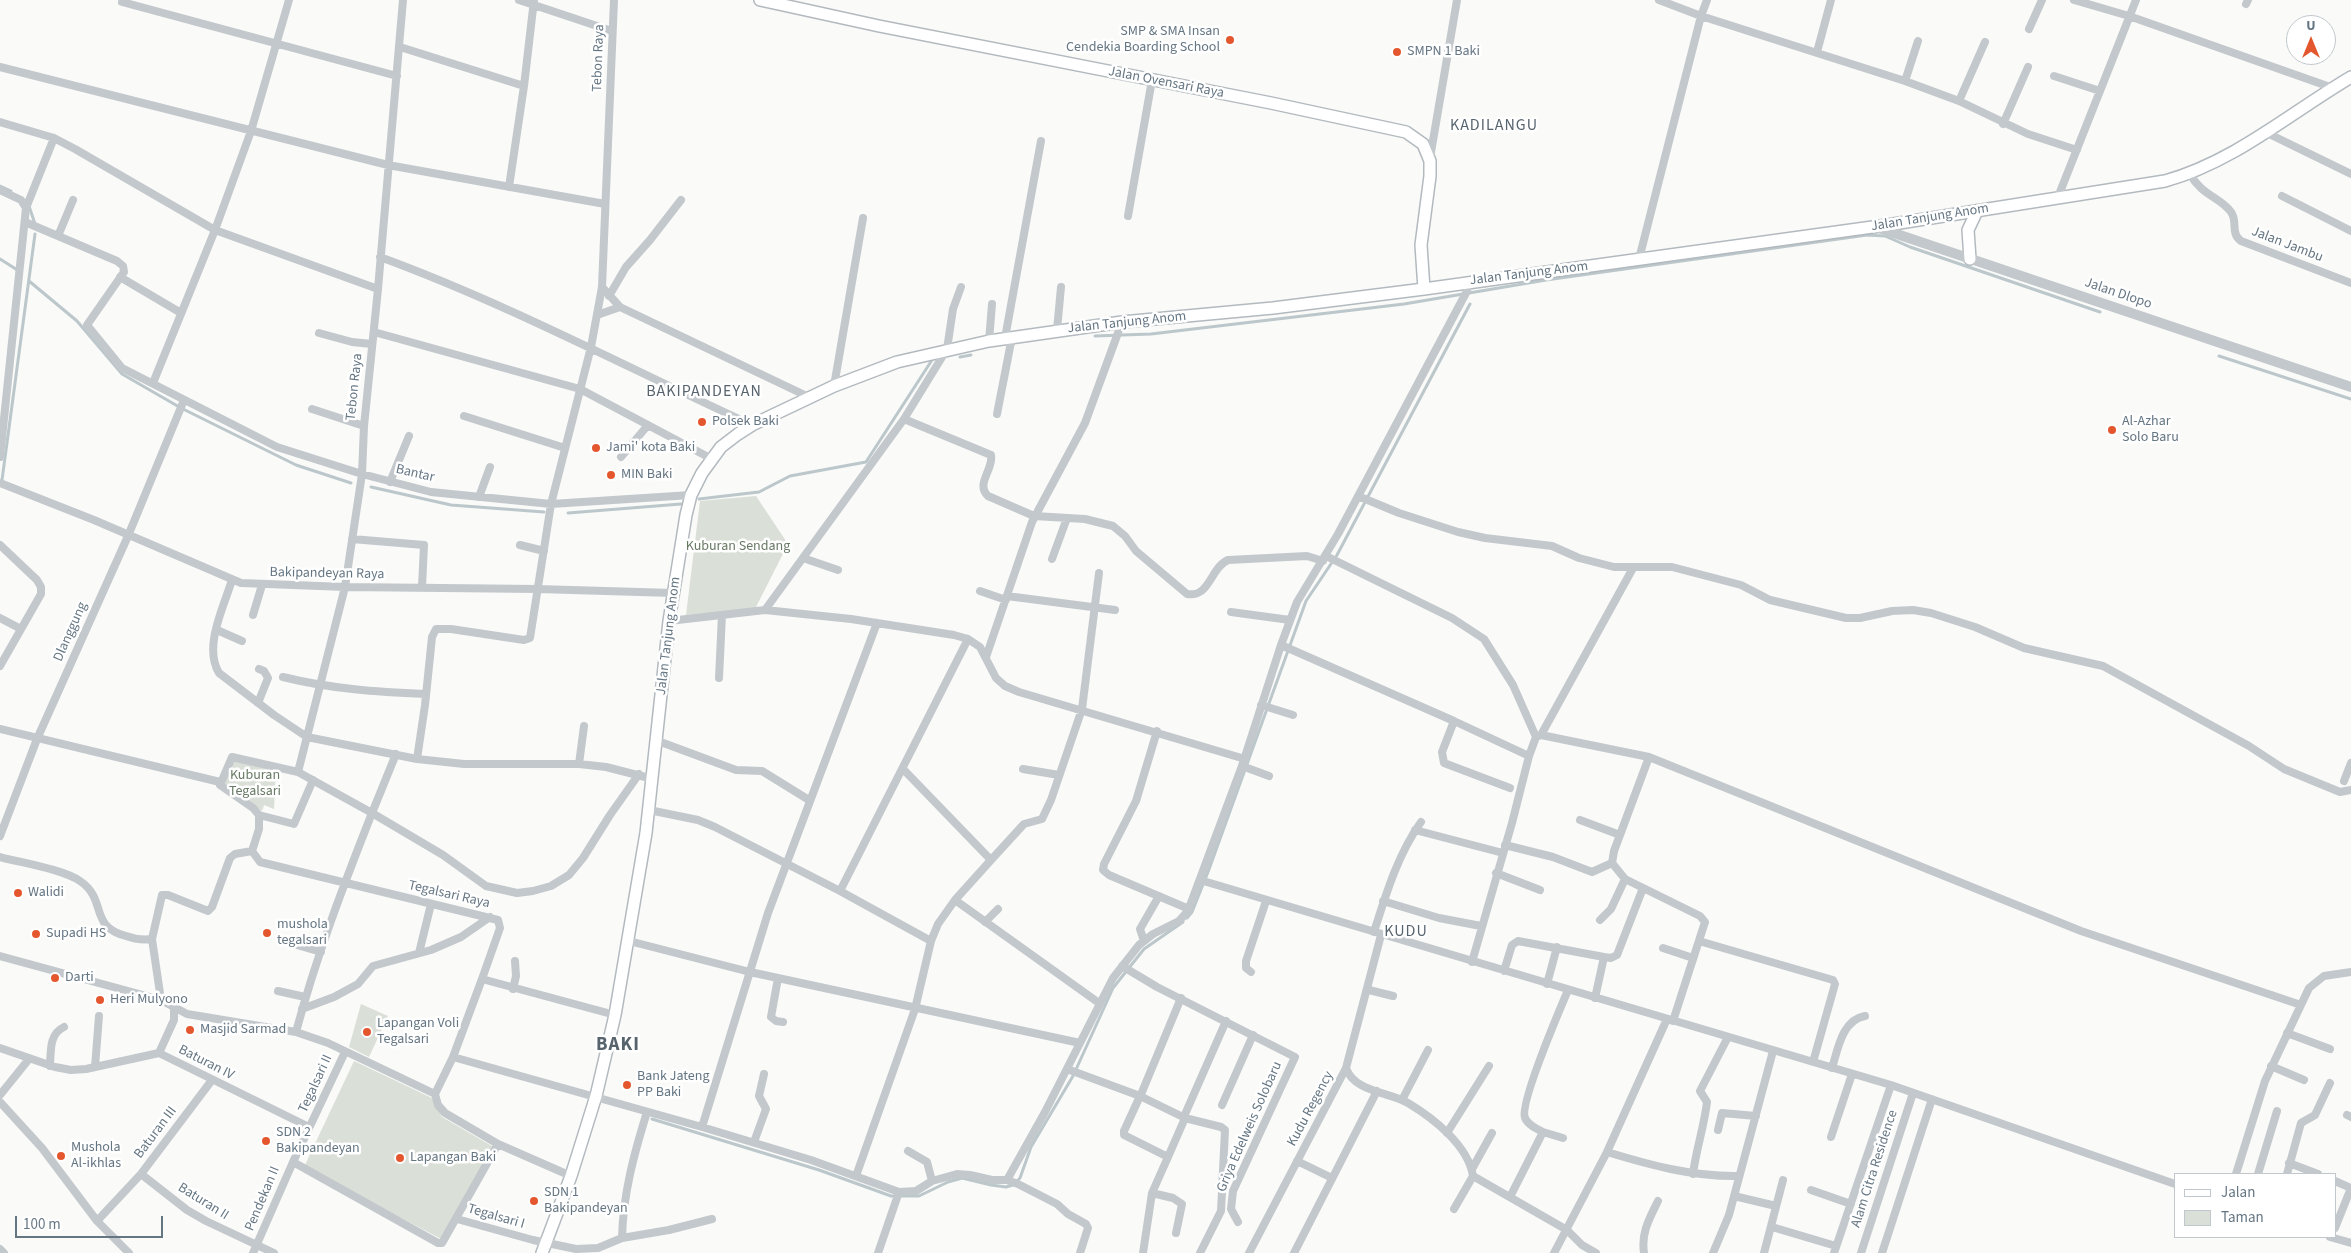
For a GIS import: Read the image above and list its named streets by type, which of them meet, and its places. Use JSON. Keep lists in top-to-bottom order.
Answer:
{
  "streets": {
    "main road": ["Jalan Ovensari Raya", "Jalan Tanjung Anom"],
    "street": [
      "Tebon Raya",
      "Jalan Jambu",
      "Jalan Dlopo",
      "Bantar",
      "Bakipandeyan Raya",
      "Dlanggung",
      "Tegalsari Raya",
      "Baturan IV",
      "Tegalsari II",
      "Kudu Regency",
      "Griya Edelweis Solobaru",
      "Baturan III",
      "Alam Citra Residence",
      "Pendekan II",
      "Baturan II",
      "Tegalsari I"
    ]
  },
  "crossings": [
    ["Tebon Raya", "Bantar"],
    ["Tebon Raya", "Bakipandeyan Raya"],
    ["Jalan Tanjung Anom", "Jalan Jambu"],
    ["Jalan Tanjung Anom", "Jalan Dlopo"],
    ["Jalan Tanjung Anom", "Bantar"],
    ["Jalan Tanjung Anom", "Bakipandeyan Raya"],
    ["Jalan Tanjung Anom", "Tegalsari I"],
    ["Bantar", "Dlanggung"],
    ["Bakipandeyan Raya", "Dlanggung"],
    ["Baturan IV", "Tegalsari II"],
    ["Baturan IV", "Baturan III"],
    ["Baturan IV", "Pendekan II"],
    ["Tegalsari II", "Pendekan II"],
    ["Baturan III", "Baturan II"],
    ["Pendekan II", "Baturan II"]
  ],
  "districts": [
    "KADILANGU",
    "BAKIPANDEYAN",
    "KUDU",
    "BAKI"
  ],
  "parks": ["Kuburan Sendang", "Kuburan Tegalsari"],
  "places": [
    "SMP & SMA Insan Cendekia Boarding School",
    "SMPN 1 Baki",
    "Polsek Baki",
    "Al-Azhar Solo Baru",
    "Jami' kota Baki",
    "MIN Baki",
    "Walidi",
    "mushola tegalsari",
    "Supadi HS",
    "Darti",
    "Heri Mulyono",
    "Masjid Sarmad",
    "Lapangan Voli Tegalsari",
    "Bank Jateng PP Baki",
    "SDN 2 Bakipandeyan",
    "Mushola Al-ikhlas",
    "Lapangan Baki",
    "SDN 1 Bakipandeyan"
  ],
  "legend": ["Jalan", "Taman"],
  "scale_bar": "100 m",
  "north": "top"
}
